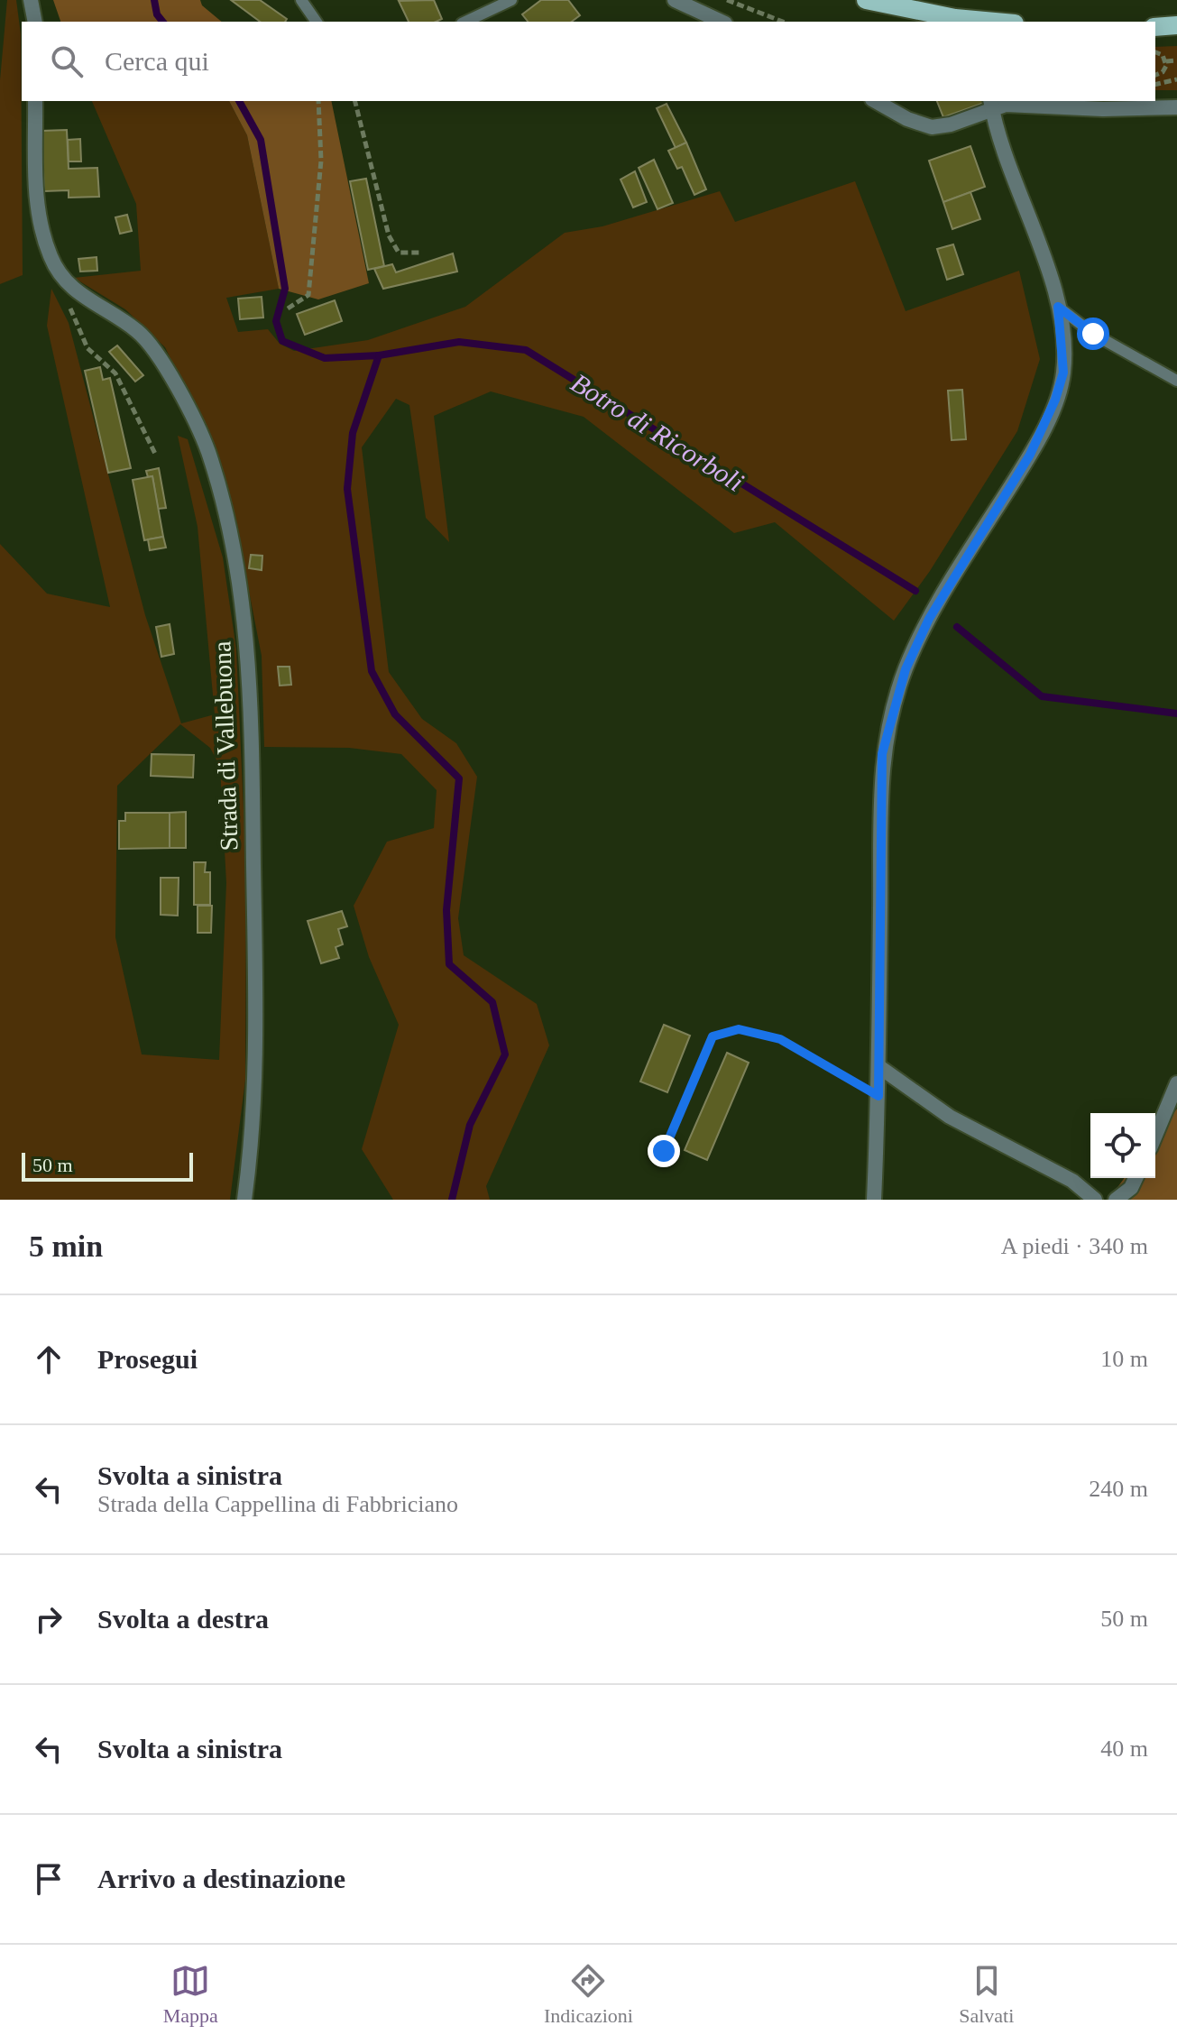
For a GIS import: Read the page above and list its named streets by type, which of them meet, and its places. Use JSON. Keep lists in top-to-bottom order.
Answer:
{
  "streets": {
    "street": ["Strada di Vallebuona"]
  },
  "water": ["Botro di Ricorboli"],
  "scale_bar": "50 m",
  "page": {
    "search": "Cerca qui",
    "scale": "50 m",
    "heading": ["5 min", "A piedi · 340 m"],
    "list": [
      ["Prosegui", "10 m"],
      ["Svolta a sinistra", "Strada della Cappellina di Fabbriciano", "240 m"],
      ["Svolta a destra", "50 m"],
      ["Svolta a sinistra", "40 m"],
      "Arrivo a destinazione"
    ],
    "nav": ["Mappa", "Indicazioni", "Salvati"]
  }
}
